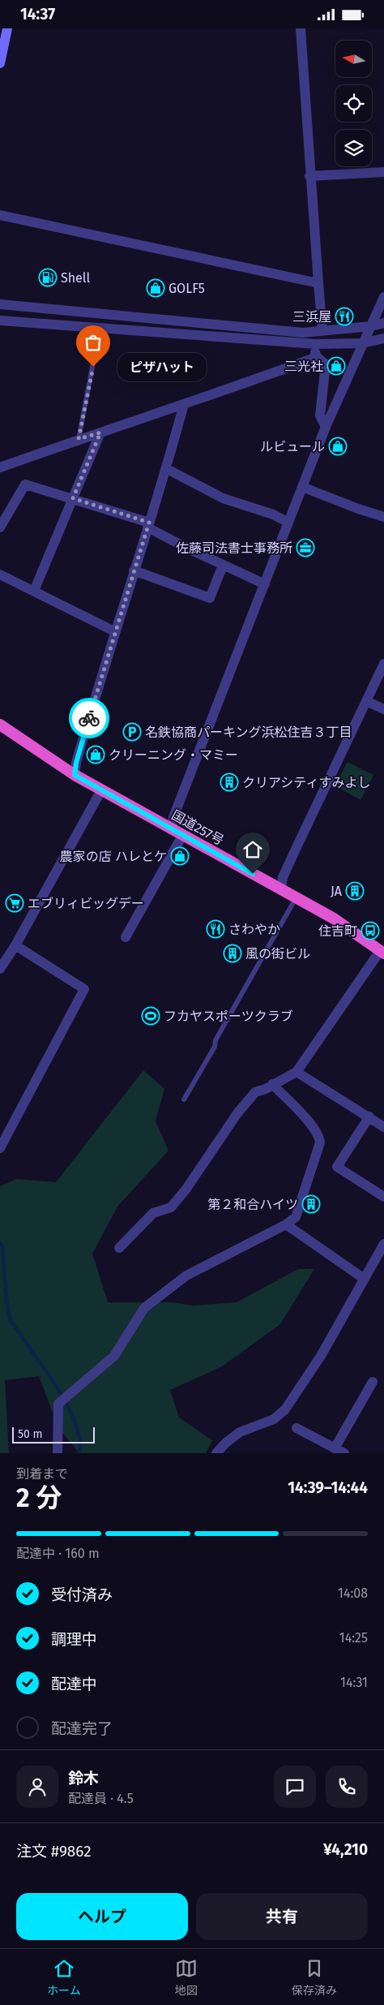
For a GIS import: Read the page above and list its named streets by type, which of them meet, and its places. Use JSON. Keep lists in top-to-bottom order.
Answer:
{
  "streets": {
    "highway": ["国道257号"]
  },
  "places": {
    "fuel station": ["Shell"],
    "shop": [
      "GOLF5",
      "三光社",
      "ルビュール",
      "クリーニング・マミー",
      "農家の店 ハレとケ"
    ],
    "restaurant": ["三浜屋", "さわやか"],
    "other": ["ピザハット"],
    "office": ["佐藤司法書士事務所"],
    "parking": ["名鉄協商パーキング浜松住吉３丁目"],
    "building": [
      "クリアシティすみよし",
      "JA",
      "風の街ビル",
      "第２和合ハイツ"
    ],
    "supermarket": ["エブリィビッグデー"],
    "bus stop": ["住吉町"],
    "sports": ["フカヤスポーツクラブ"]
  },
  "scale_bar": "50 m",
  "north": "left",
  "page": {
    "status": "14:37",
    "bubble": "ピザハット",
    "scale": "50 m",
    "heading": ["2 分", "到着まで", "14:39–14:44"],
    "panel": [
      "鈴木",
      "配達員 · 4.5",
      "注文 #9862",
      "¥4,210"
    ],
    "bar": "配達中 · 160 m",
    "list": [
      ["受付済み", "14:08"],
      ["調理中", "14:25"],
      ["配達中", "14:31"],
      "配達完了"
    ],
    "buttons": ["ヘルプ", "共有"],
    "tabs": ["ホーム", "地図", "保存済み"]
  }
}
